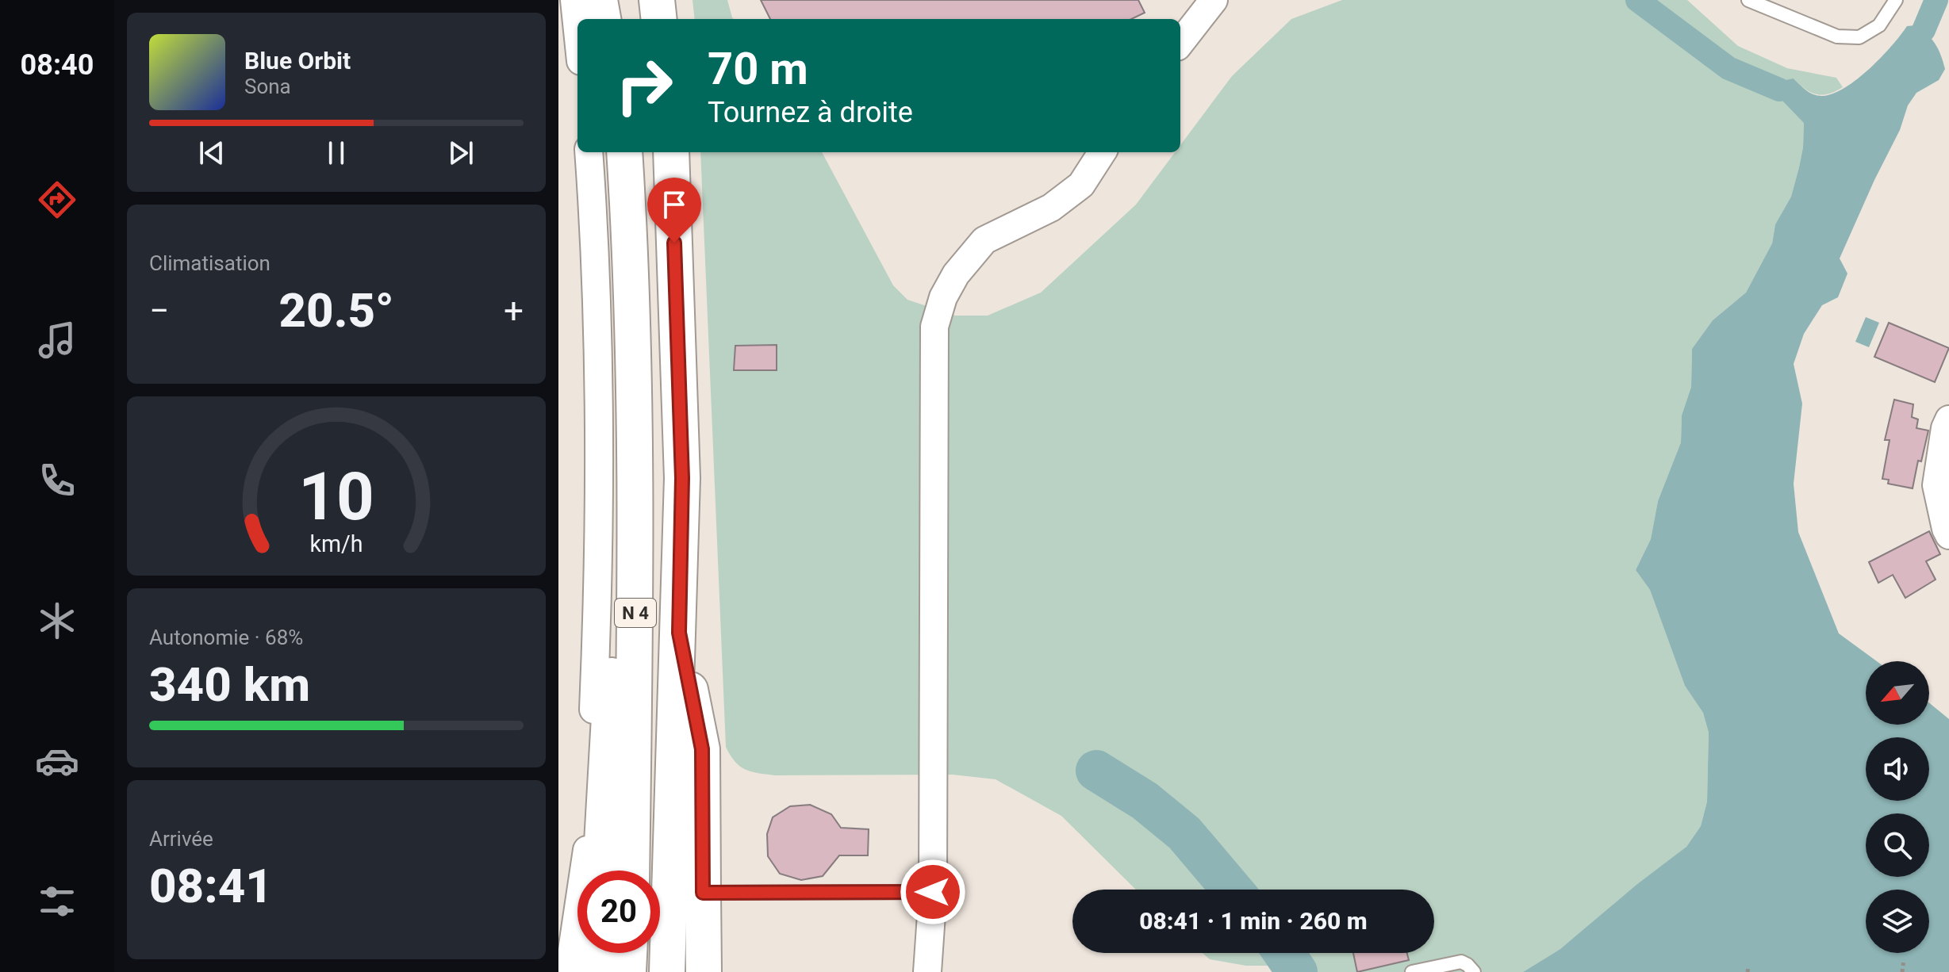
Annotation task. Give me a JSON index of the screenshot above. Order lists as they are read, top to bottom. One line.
{"streets":{"main road":["N 4"]},"north":"bottom left","page":{"tabs":"08:40","turn":["70 m","Tournez à droite"],"song":["Blue Orbit","Sona"],"tile":["Climatisation",["Autonomie · 68%","340 km"],["Arrivée","08:41"]],"heat":["−","20.5°","+"],"limit":"20","trip":"08:41 · 1 min · 260 m","gauge":["10","km/h"]}}
